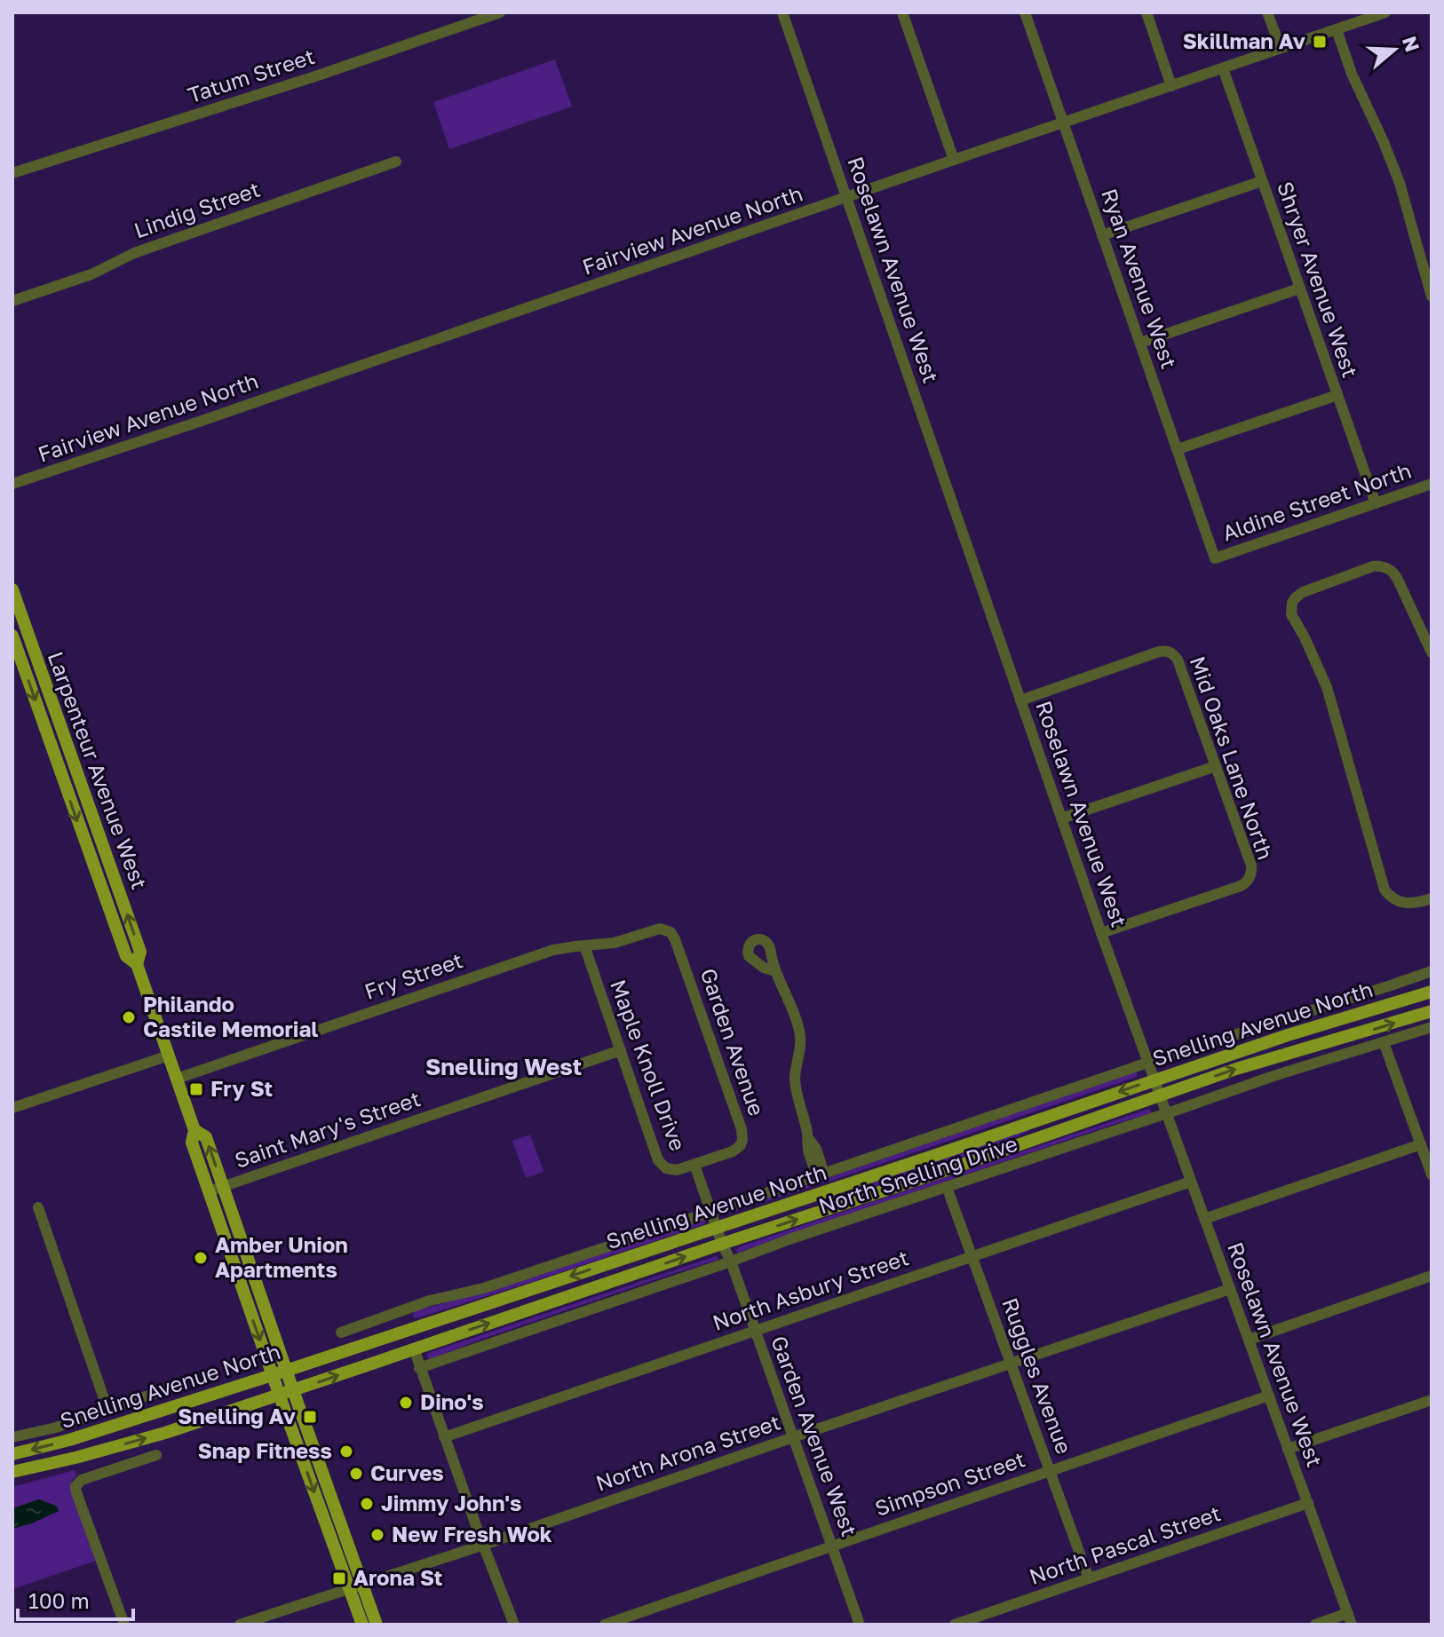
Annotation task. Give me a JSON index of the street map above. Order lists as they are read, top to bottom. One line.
{"streets":{"main road":["Larpenteur Avenue West","Snelling Avenue North"],"street":["Tatum Street","Lindig Street","Fairview Avenue North","Roselawn Avenue West","Ryan Avenue West","Shryer Avenue West","Aldine Street North","Mid Oaks Lane North","Fry Street","Garden Avenue","Maple Knoll Drive","Saint Mary's Street","North Snelling Drive","North Asbury Street","Ruggles Avenue","Garden Avenue West","North Arona Street","Simpson Street","North Pascal Street"]},"crossings":[["Fairview Avenue North","Roselawn Avenue West"],["Fairview Avenue North","Ryan Avenue West"],["Fairview Avenue North","Shryer Avenue West"],["Roselawn Avenue West","Mid Oaks Lane North"],["Roselawn Avenue West","Snelling Avenue North"],["Roselawn Avenue West","North Snelling Drive"],["Roselawn Avenue West","North Asbury Street"],["Roselawn Avenue West","North Arona Street"],["Roselawn Avenue West","Simpson Street"],["Roselawn Avenue West","North Pascal Street"],["Ryan Avenue West","Aldine Street North"],["Shryer Avenue West","Aldine Street North"],["Larpenteur Avenue West","Fry Street"],["Larpenteur Avenue West","Snelling Avenue North"],["Larpenteur Avenue West","Saint Mary's Street"],["Larpenteur Avenue West","North Arona Street"],["Fry Street","Garden Avenue"],["Fry Street","Maple Knoll Drive"],["Garden Avenue","Maple Knoll Drive"],["Maple Knoll Drive","Saint Mary's Street"],["North Snelling Drive","Ruggles Avenue"],["North Snelling Drive","Garden Avenue West"],["North Asbury Street","Ruggles Avenue"],["North Asbury Street","Garden Avenue West"],["Ruggles Avenue","North Arona Street"],["Ruggles Avenue","Simpson Street"],["Ruggles Avenue","North Pascal Street"],["Garden Avenue West","North Arona Street"],["Garden Avenue West","Simpson Street"]],"districts":["Snelling West"],"places":{"transit":["Skillman Av","Fry St","Snelling Av","Arona St"],"other":["Philando Castile Memorial","Amber Union Apartments","Dino's","Snap Fitness","Curves","Jimmy John's","New Fresh Wok"]},"scale_bar":"100 m","north":"right"}
